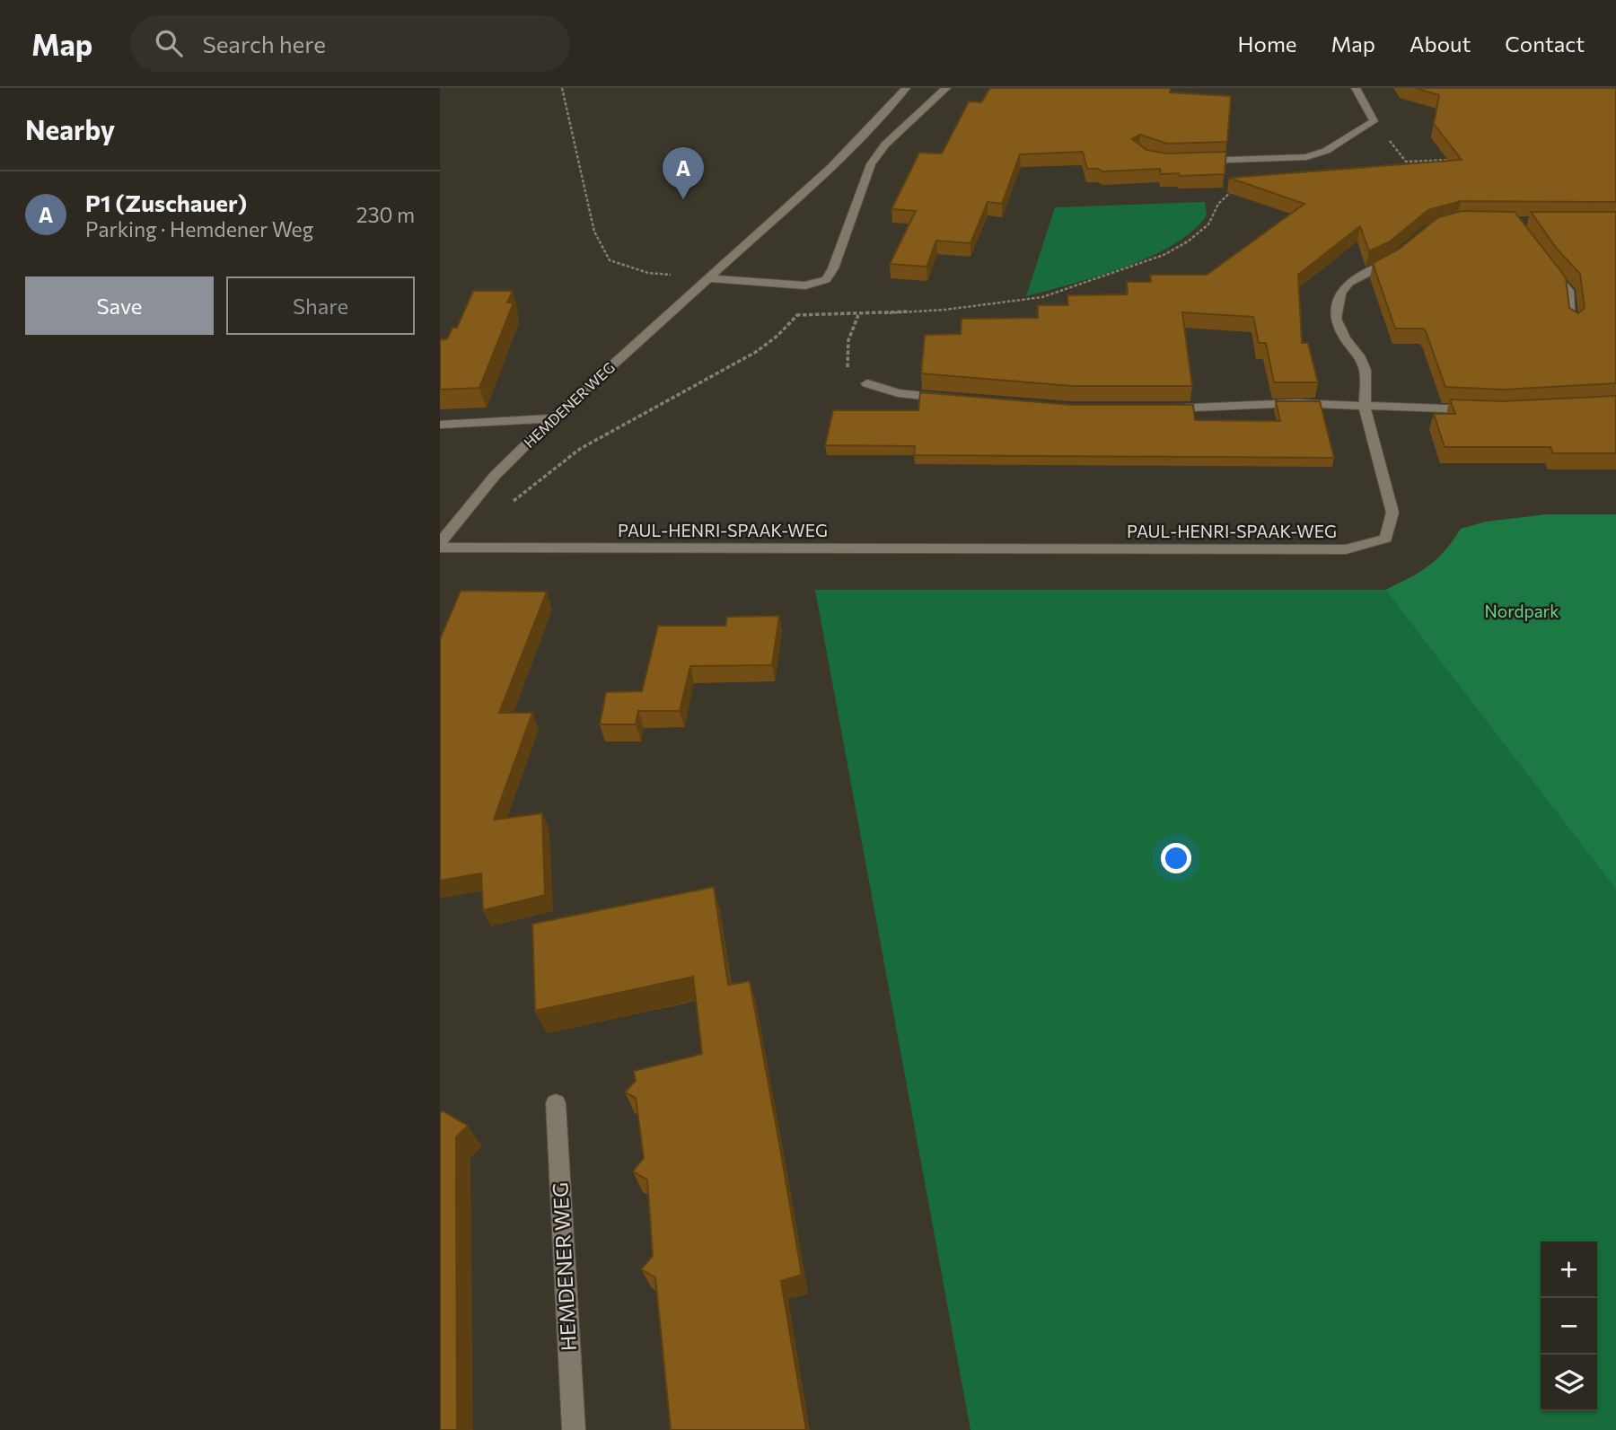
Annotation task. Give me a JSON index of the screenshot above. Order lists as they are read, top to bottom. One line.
{"streets":{"street":["HEMDENER WEG","PAUL-HENRI-SPAAK-WEG"]},"crossings":[["HEMDENER WEG","PAUL-HENRI-SPAAK-WEG"]],"parks":["Nordpark"],"page":{"header":"Map","search":"Search here","nav":["Home","Map","About","Contact"],"heading":"Nearby","pins":"A","list":[{"mark":"A","name":"P1 (Zuschauer)","note":"Parking · Hemdener Weg","value":"230 m"}],"buttons":["Save","Share"],"map_buttons":["+","−"]}}
